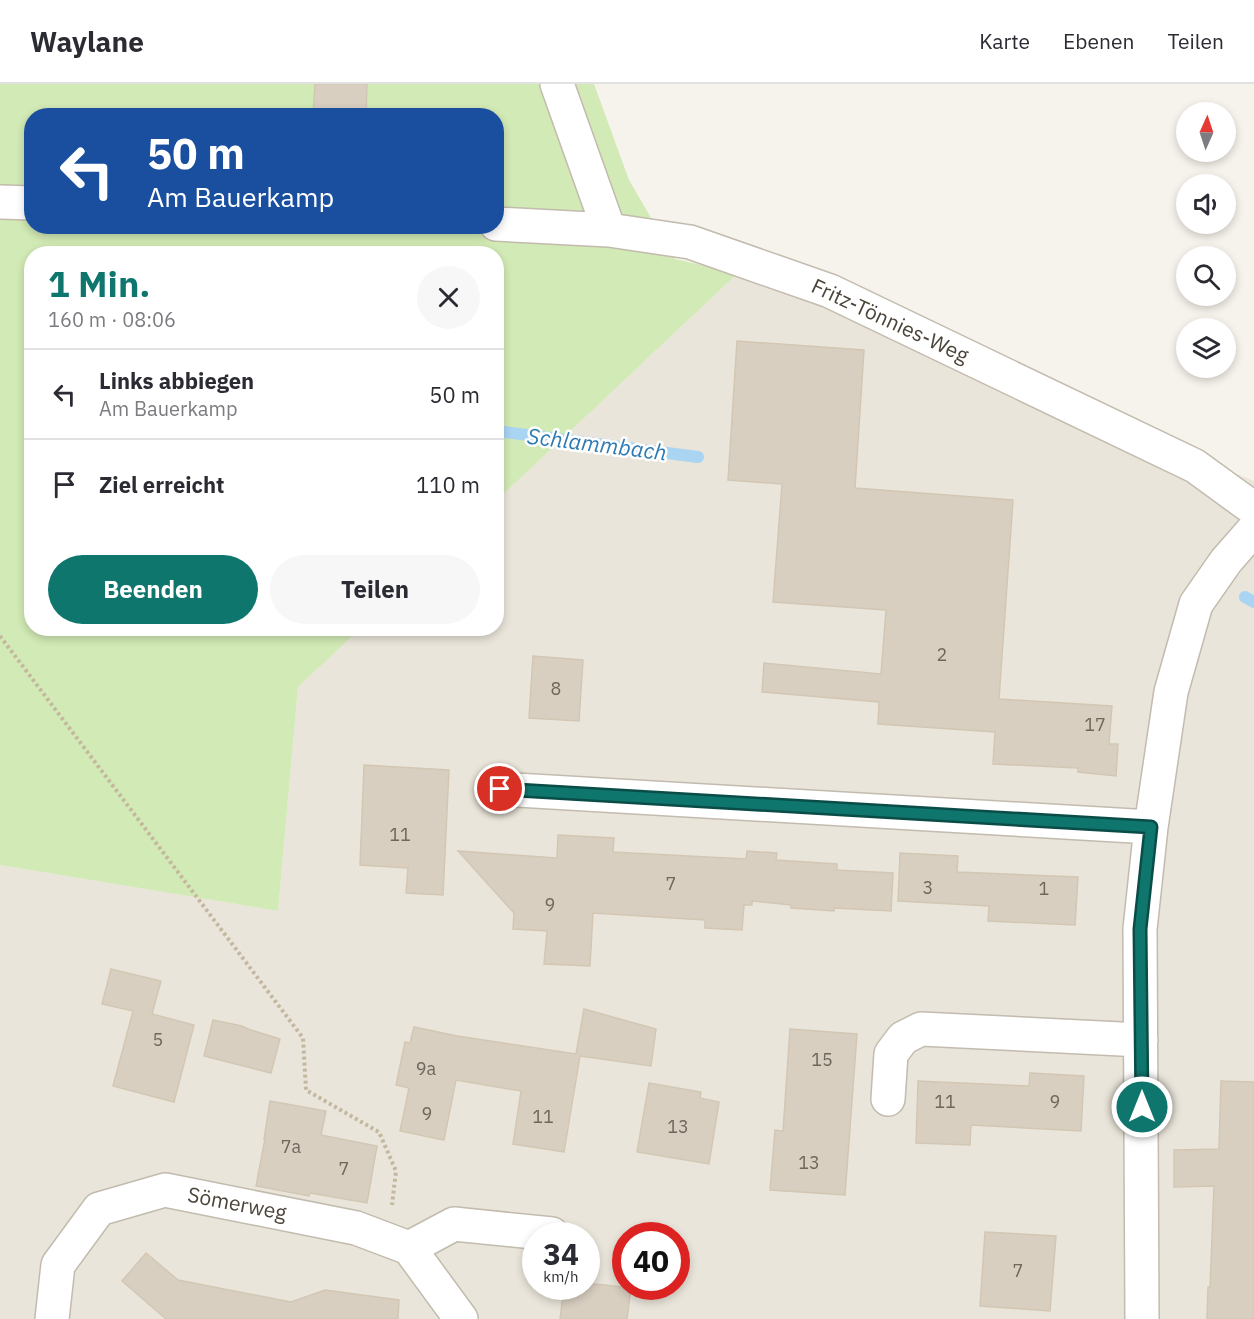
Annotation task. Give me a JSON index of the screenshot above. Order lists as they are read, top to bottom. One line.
{"streets":{"street":["Fritz-Tönnies-Weg","Sömerweg"]},"water":["Schlammbach"],"house_numbers":["2","8","17","11","7","3","1","9","5","15","9a","11","9","9","11","13","7a","13","7","7"],"north":"top","page":{"header":"Waylane","nav":["Karte","Ebenen","Teilen"],"turn":["50 m","Am Bauerkamp"],"heading":["1 Min.","160 m · 08:06"],"list":[{"name":"Links abbiegen","note":"Am Bauerkamp","value":"50 m"},{"name":"Ziel erreicht","value":"110 m"}],"buttons":["Beenden","Teilen"],"speed":"34 km/h","limit":"40"}}
